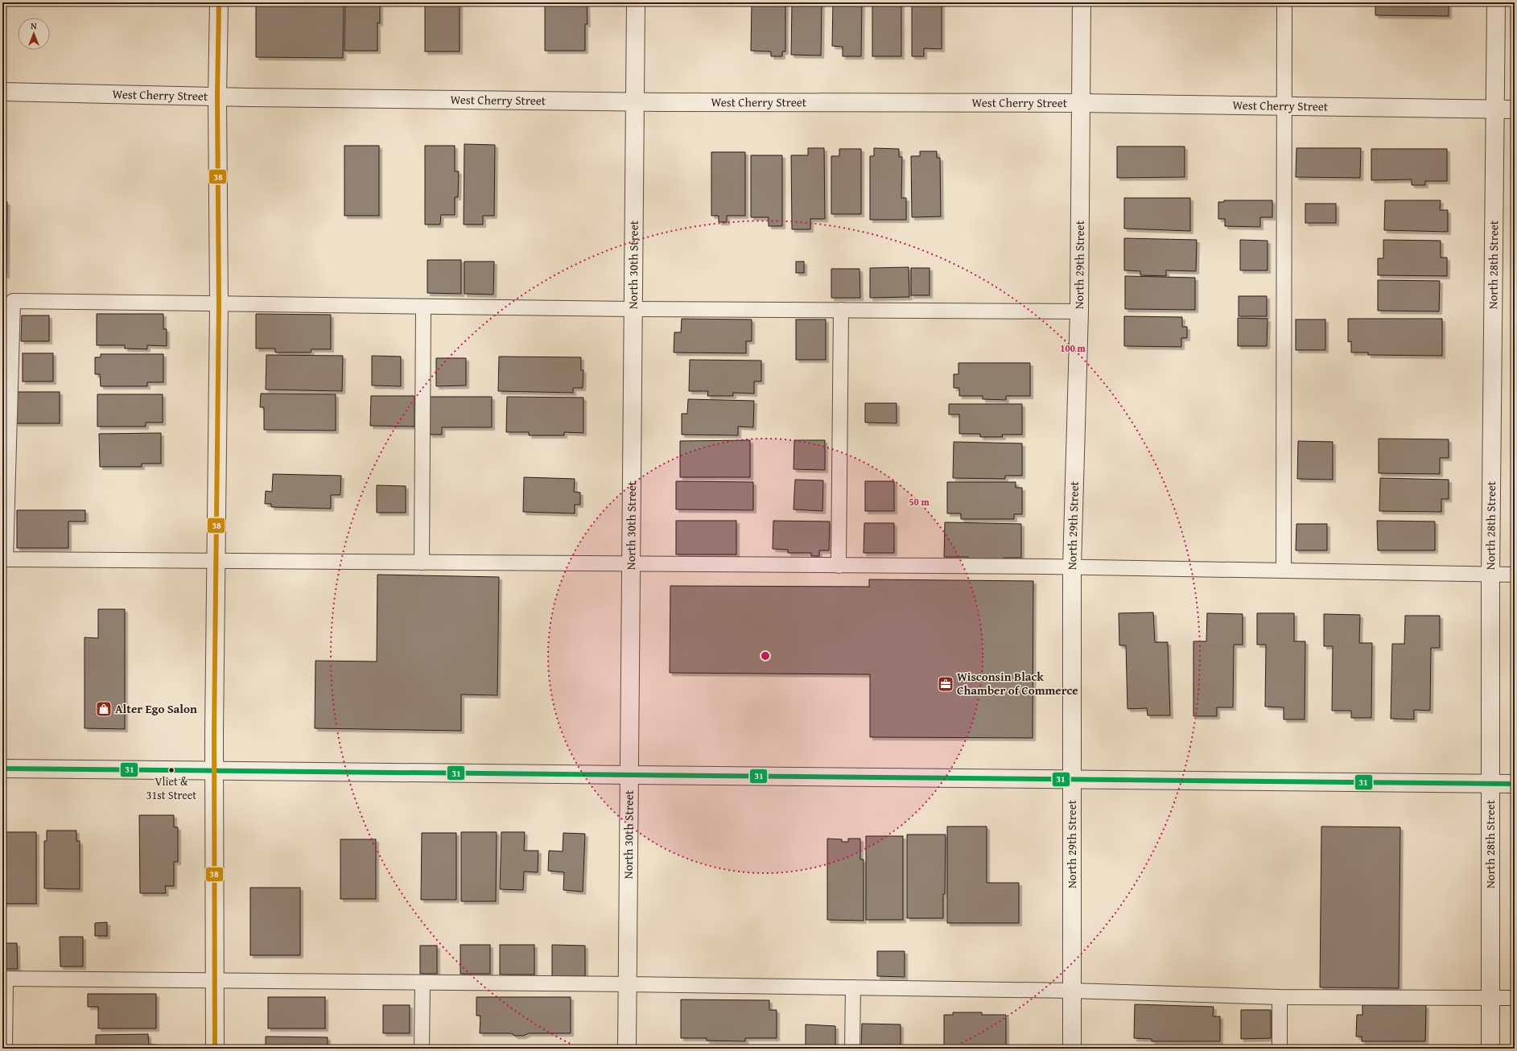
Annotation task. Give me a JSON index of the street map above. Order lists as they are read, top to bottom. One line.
{"streets":{"street":["West Cherry Street","North 30th Street","North 29th Street","North 28th Street"]},"crossings":[["West Cherry Street","North 30th Street"],["West Cherry Street","North 29th Street"],["West Cherry Street","North 28th Street"]],"places":{"office":["Wisconsin Black Chamber of Commerce"],"shop":["Alter Ego Salon"],"other":["Vliet & 31st Street"]},"lines":["transit line 38","transit line 31"],"north":"top","rings":["100 m","50 m"]}
